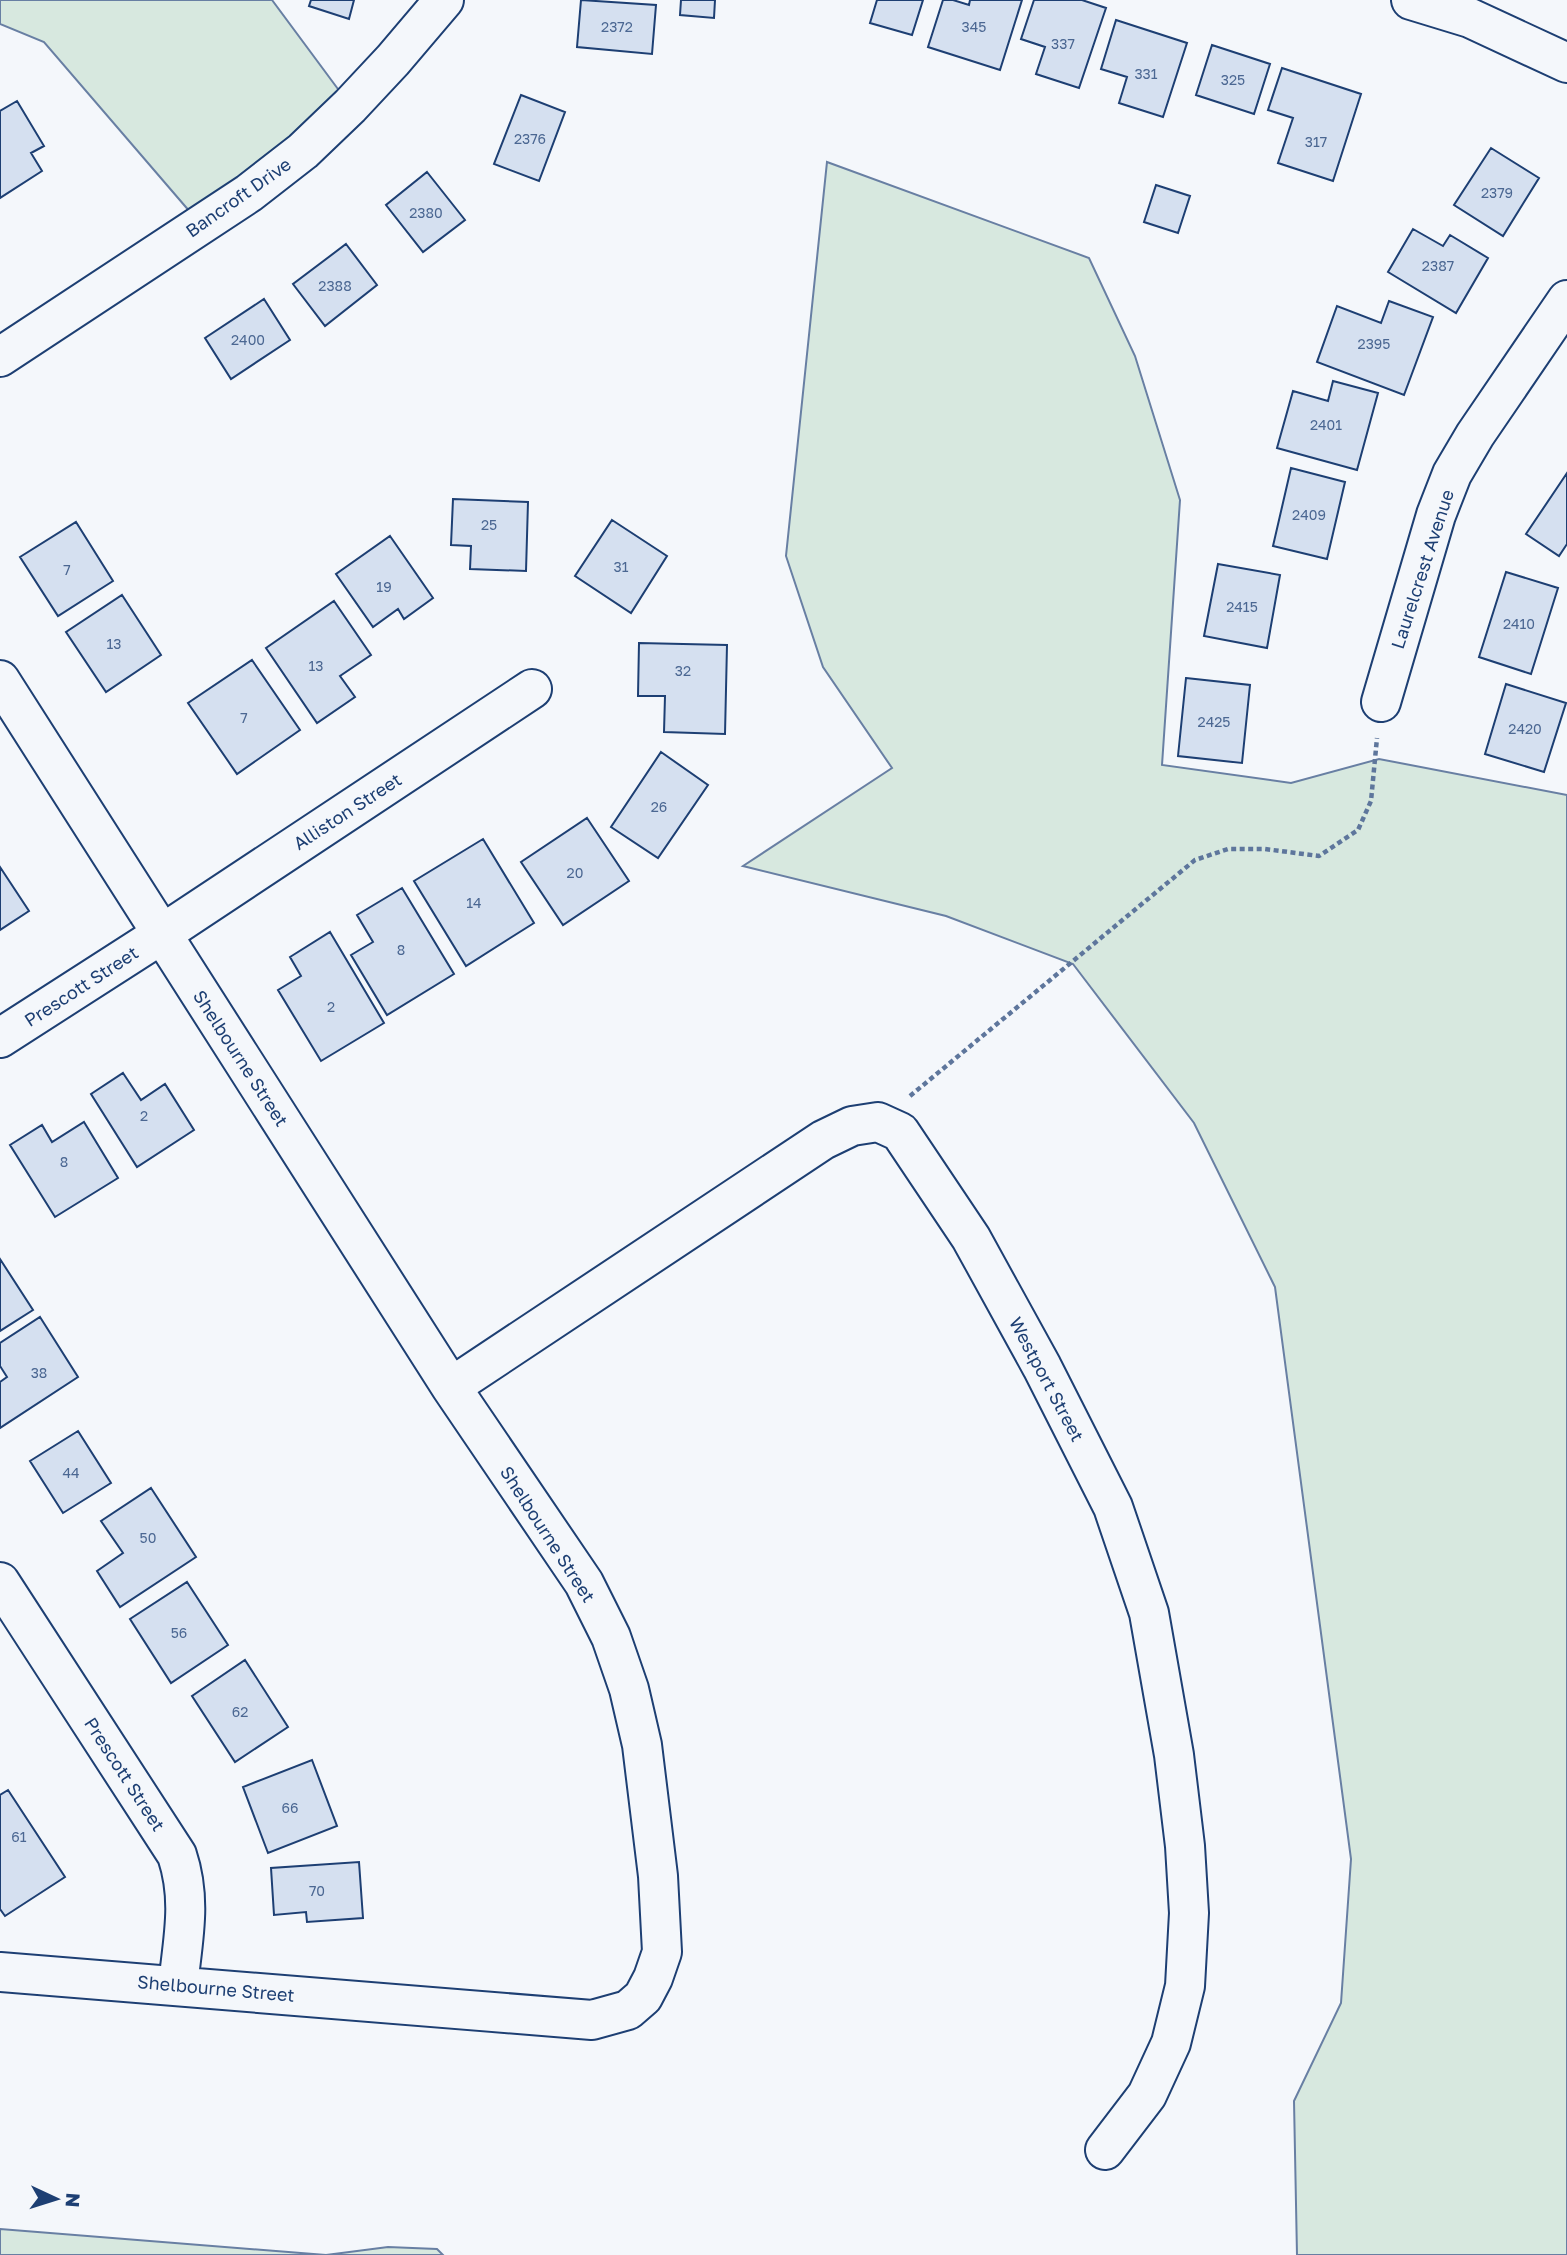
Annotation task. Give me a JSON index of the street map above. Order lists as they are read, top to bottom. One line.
{"streets":{"street":["Bancroft Drive","Laurelcrest Avenue","Alliston Street","Prescott Street","Shelbourne Street","Westport Street"]},"crossings":[["Alliston Street","Prescott Street"],["Alliston Street","Shelbourne Street"],["Prescott Street","Shelbourne Street"]],"house_numbers":["2372","345","337","331","325","2376","317","2379","2380","2387","2388","2400","2395","2401","2409","25","31","7","19","2415","2410","13","13","32","7","2425","2420","26","20","14","8","2","2","8","38","44","50","56","62","66","61","70"],"north":"right"}
